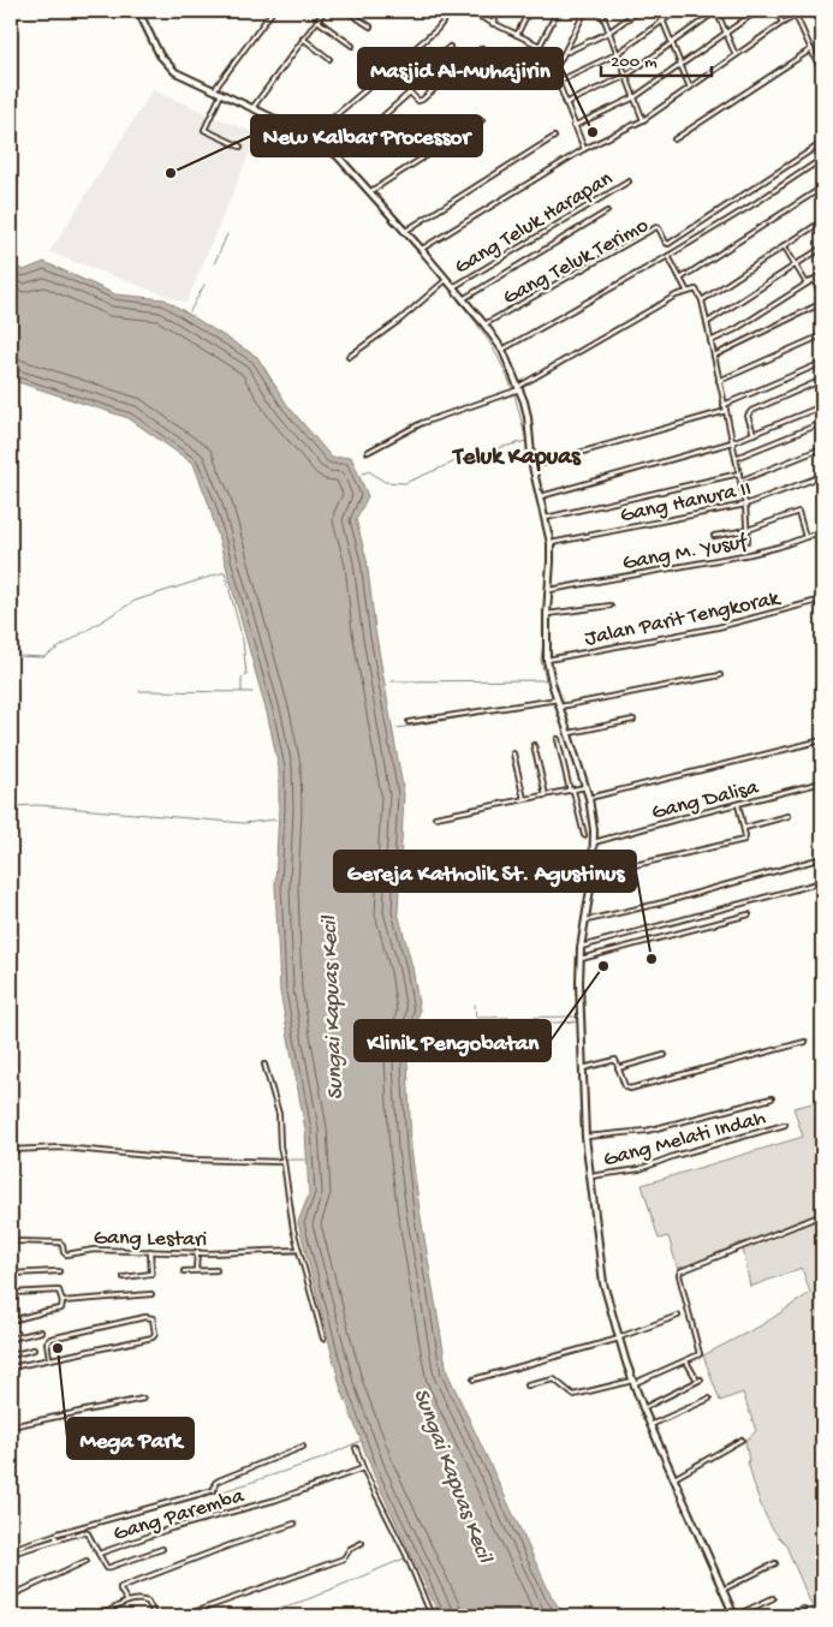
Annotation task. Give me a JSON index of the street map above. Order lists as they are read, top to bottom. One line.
{"streets":{"street":["Gang Teluk Harapan","Gang Teluk Terimo","Gang Hanura II","Gang M. Yusuf","Jalan Parit Tengkorak","Gang Dalisa","Gang Melati Indah","Gang Lestari","Gang Paremba"]},"districts":["Teluk Kapuas"],"water":["Sungai Kapuas Kecil"],"places":["Masjid Al-Muhajirin","New Kalbar Processor","Gereja Katholik St. Agustinus","Klinik Pengobatan","Mega Park"],"scale_bar":"200 m"}
